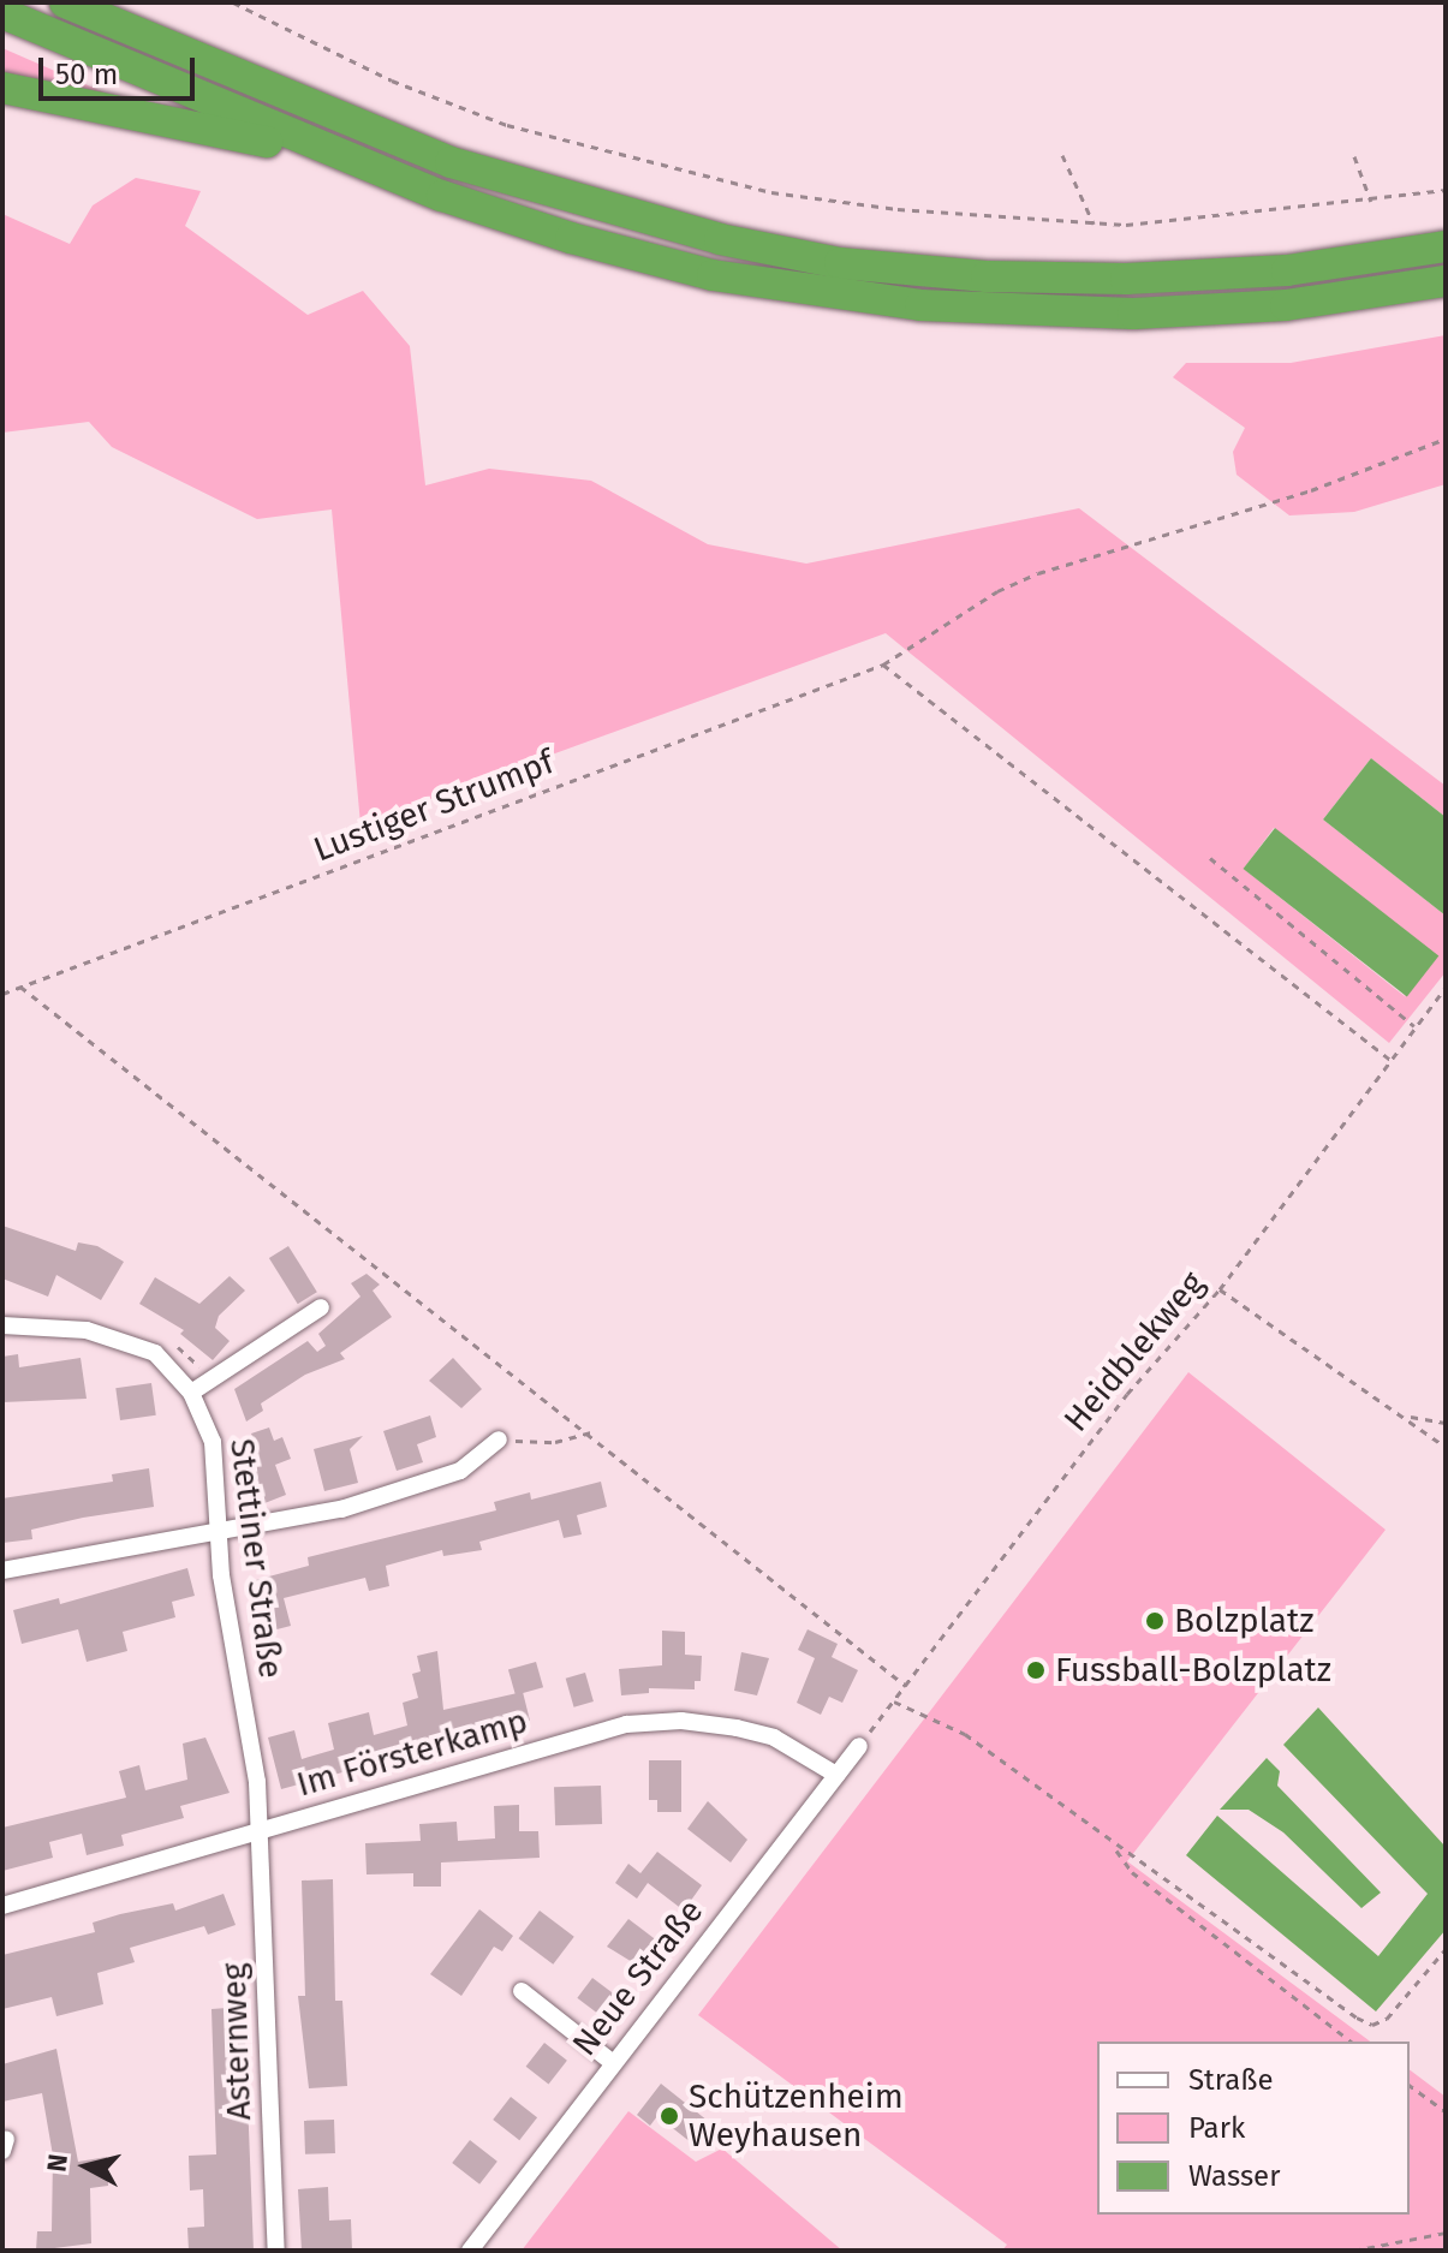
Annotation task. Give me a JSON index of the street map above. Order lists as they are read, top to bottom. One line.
{"streets":{"street":["Stettiner Straße","Im Försterkamp","Neue Straße","Asternweg"],"path":["Lustiger Strumpf","Heidblekweg"]},"crossings":[["Heidblekweg","Neue Straße"],["Stettiner Straße","Im Försterkamp"],["Stettiner Straße","Asternweg"],["Im Försterkamp","Neue Straße"],["Im Försterkamp","Asternweg"]],"places":["Bolzplatz","Fussball-Bolzplatz","Schützenheim Weyhausen"],"legend":["Straße","Park","Wasser"],"scale_bar":"50 m","north":"left"}
